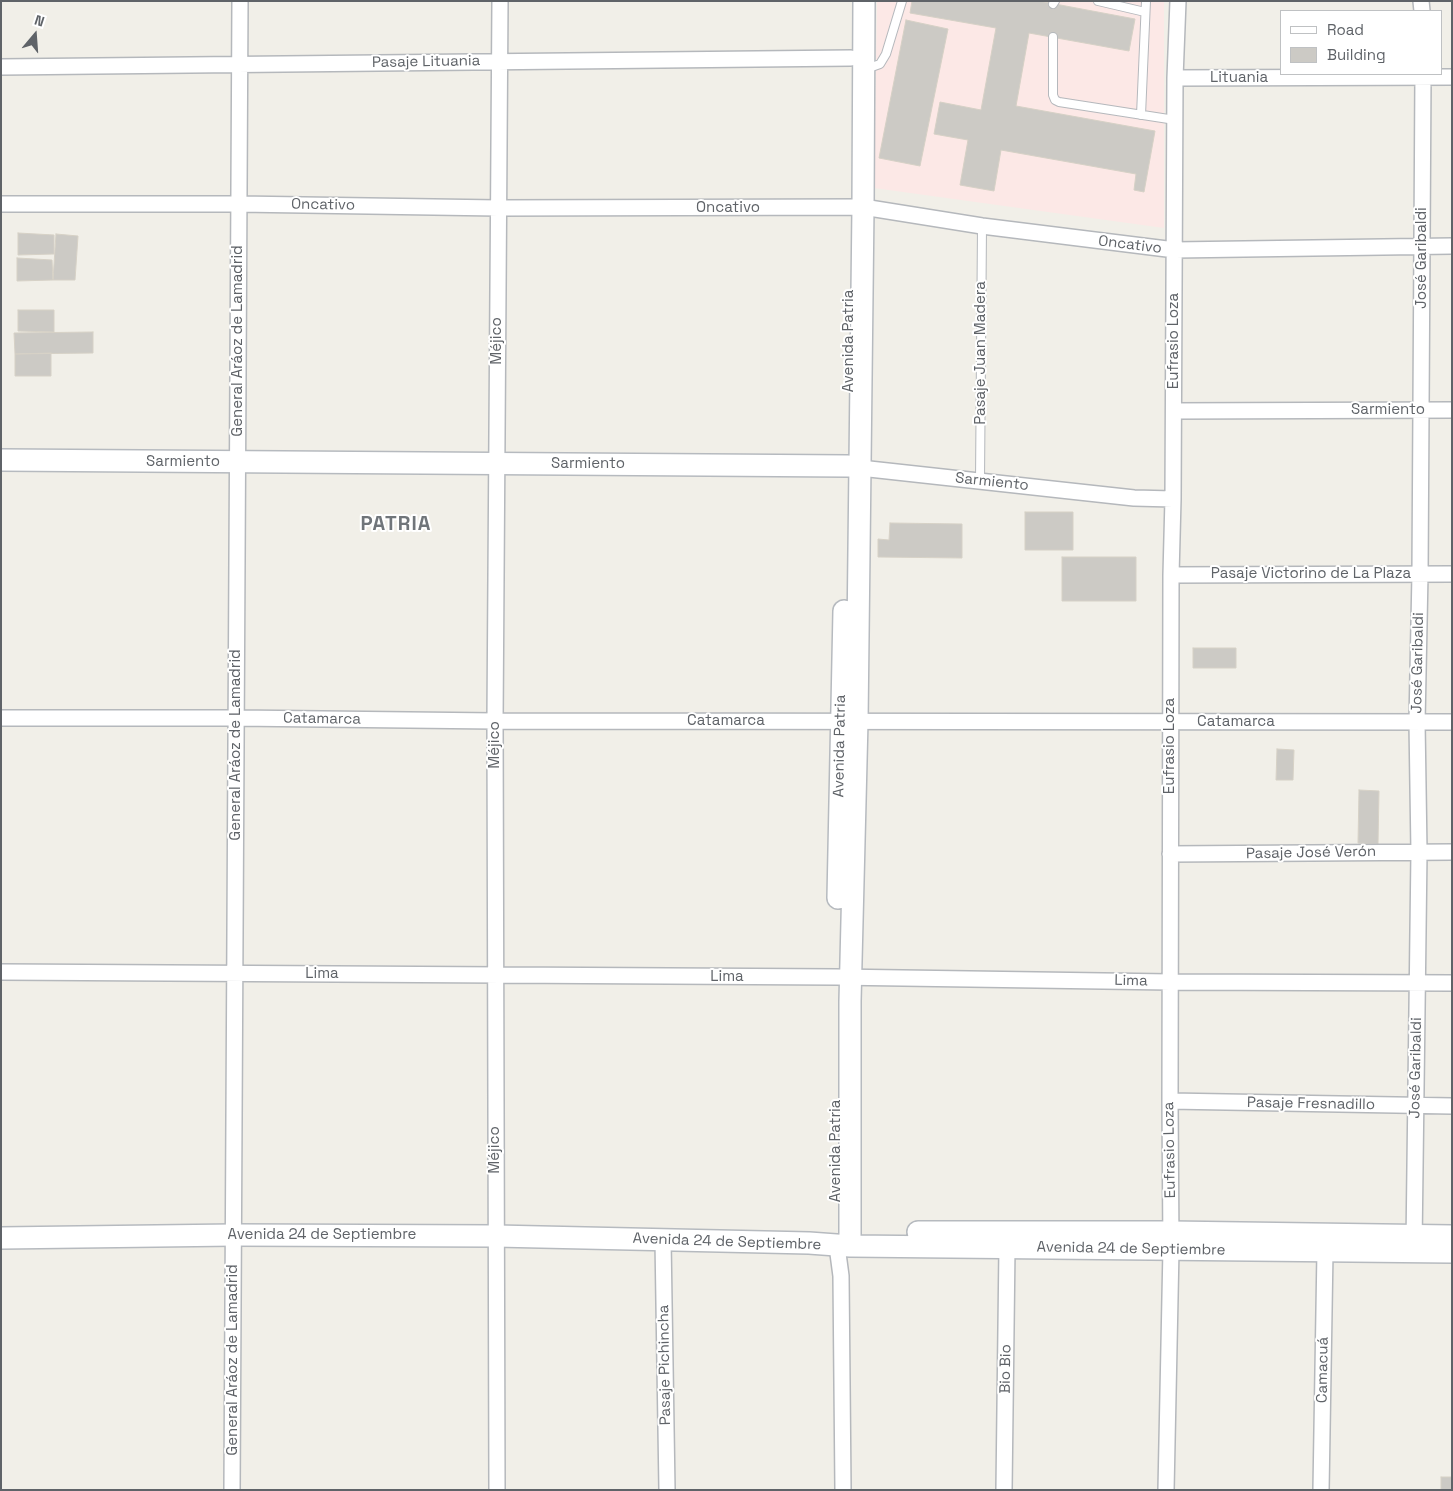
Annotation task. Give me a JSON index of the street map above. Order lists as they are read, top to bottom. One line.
{"streets":{"main road":["Avenida Patria","Sarmiento","Avenida 24 de Septiembre"],"street":["Pasaje Lituania","Lituania","Oncativo","José Garibaldi","General Aráoz de Lamadrid","Méjico","Eufrasio Loza","Pasaje Victorino de La Plaza","Catamarca","Pasaje José Verón","Lima","Pasaje Fresnadillo","Pasaje Pichincha","Bio Bio","Camacuá"],"lane":["Pasaje Juan Madera"]},"crossings":[["Pasaje Lituania","General Aráoz de Lamadrid"],["Pasaje Lituania","Méjico"],["Pasaje Lituania","Avenida Patria"],["Lituania","José Garibaldi"],["Lituania","Eufrasio Loza"],["Oncativo","José Garibaldi"],["Oncativo","General Aráoz de Lamadrid"],["Oncativo","Méjico"],["Oncativo","Avenida Patria"],["Oncativo","Eufrasio Loza"],["Oncativo","Pasaje Juan Madera"],["José Garibaldi","Sarmiento"],["José Garibaldi","Pasaje Victorino de La Plaza"],["José Garibaldi","Catamarca"],["José Garibaldi","Pasaje José Verón"],["José Garibaldi","Lima"],["José Garibaldi","Pasaje Fresnadillo"],["José Garibaldi","Avenida 24 de Septiembre"],["General Aráoz de Lamadrid","Sarmiento"],["General Aráoz de Lamadrid","Catamarca"],["General Aráoz de Lamadrid","Lima"],["General Aráoz de Lamadrid","Avenida 24 de Septiembre"],["Méjico","Sarmiento"],["Méjico","Catamarca"],["Méjico","Lima"],["Méjico","Avenida 24 de Septiembre"],["Avenida Patria","Sarmiento"],["Avenida Patria","Catamarca"],["Avenida Patria","Lima"],["Avenida Patria","Avenida 24 de Septiembre"],["Eufrasio Loza","Sarmiento"],["Eufrasio Loza","Pasaje Victorino de La Plaza"],["Eufrasio Loza","Catamarca"],["Eufrasio Loza","Pasaje José Verón"],["Eufrasio Loza","Lima"],["Eufrasio Loza","Pasaje Fresnadillo"],["Eufrasio Loza","Avenida 24 de Septiembre"],["Pasaje Juan Madera","Sarmiento"],["Avenida 24 de Septiembre","Pasaje Pichincha"],["Avenida 24 de Septiembre","Bio Bio"],["Avenida 24 de Septiembre","Camacuá"]],"districts":["PATRIA"],"legend":["Road","Building"],"north":"top"}
